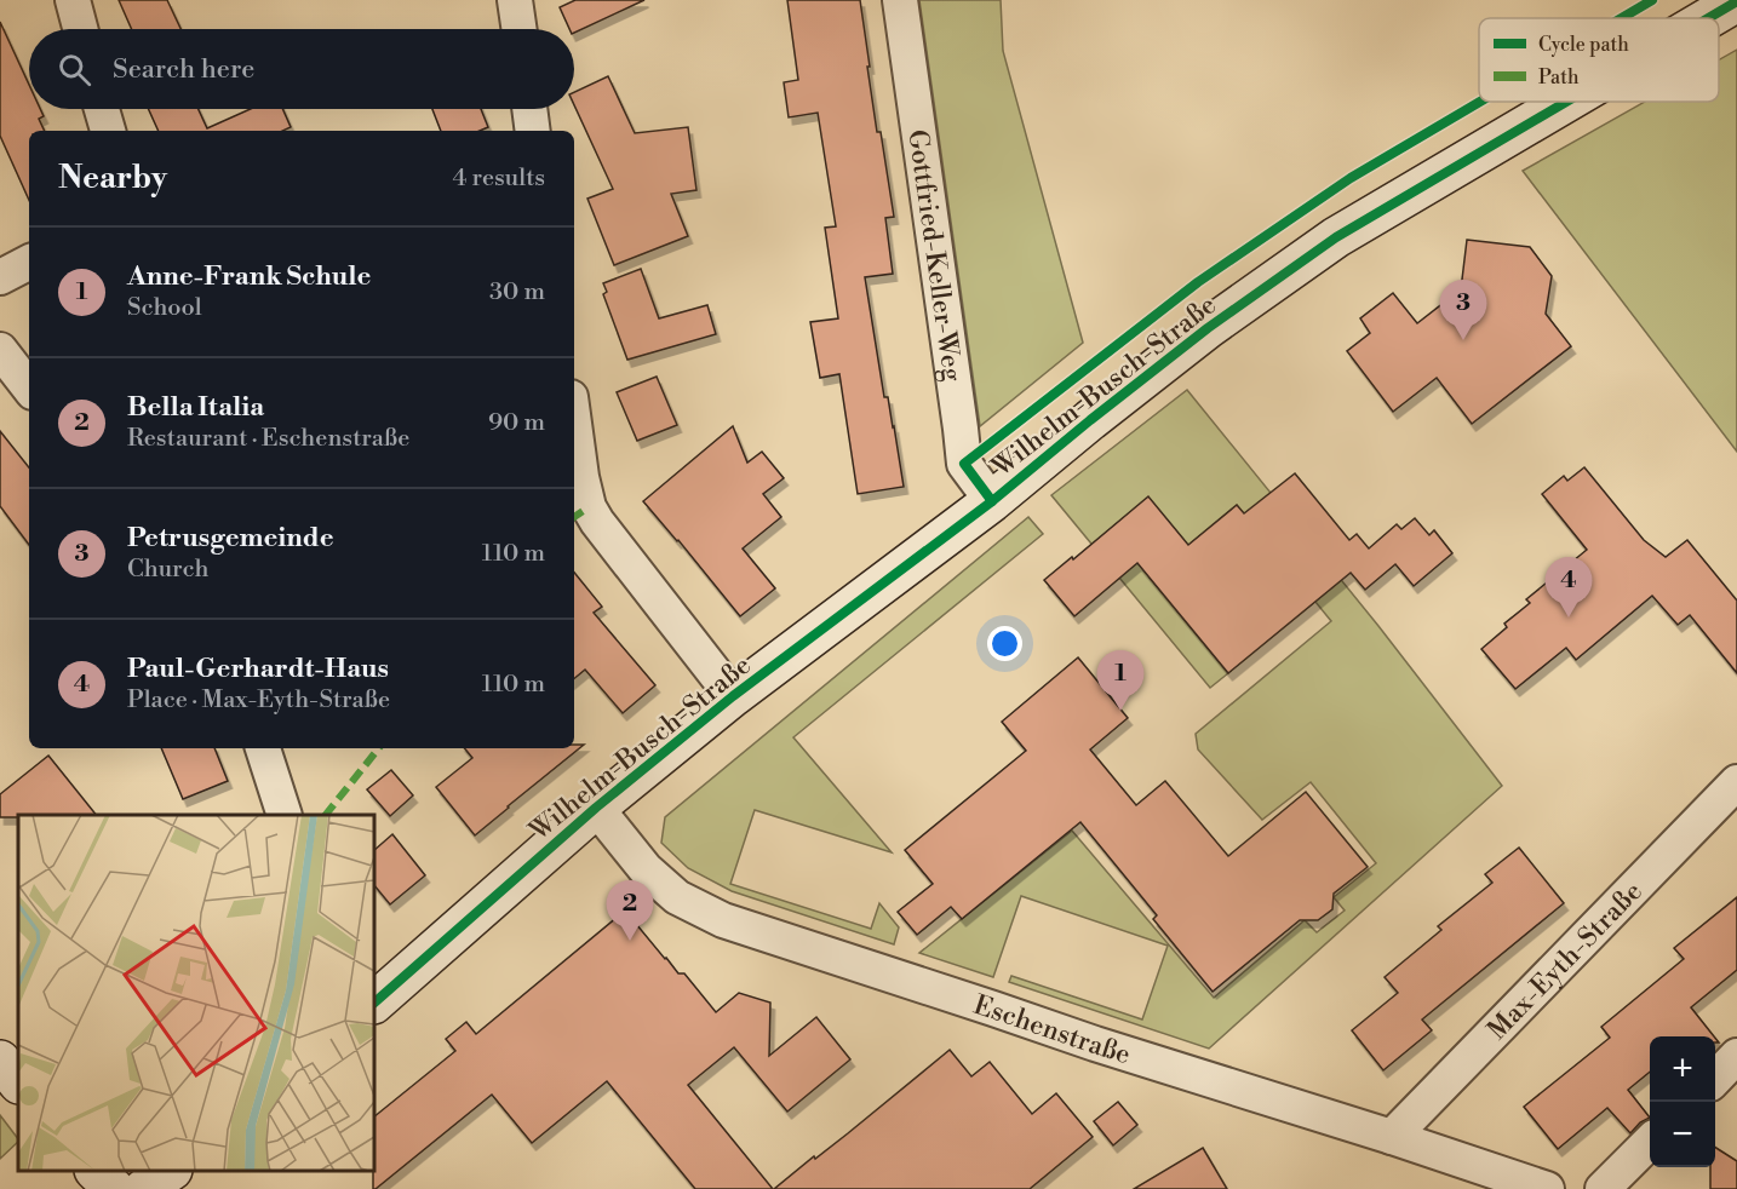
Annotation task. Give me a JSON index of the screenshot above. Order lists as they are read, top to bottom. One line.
{"streets":{"main road":["Wilhelm-Busch-Straße"],"street":["Gottfried-Keller-Weg","Max-Eyth-Straße","Eschenstraße"]},"crossings":[["Gottfried-Keller-Weg","Wilhelm-Busch-Straße"],["Wilhelm-Busch-Straße","Eschenstraße"],["Max-Eyth-Straße","Eschenstraße"]],"legend":["Cycle path","Path"],"page":{"search":"Search here","heading":["Nearby","4 results"],"list":[{"mark":"1","name":"Anne-Frank Schule","note":"School","value":"30 m"},{"mark":"2","name":"Bella Italia","note":"Restaurant · Eschenstraße","value":"90 m"},{"mark":"3","name":"Petrusgemeinde","note":"Church","value":"110 m"},{"mark":"4","name":"Paul-Gerhardt-Haus","note":"Place · Max-Eyth-Straße","value":"110 m"}],"pins":["3","4","1","2"],"map_buttons":["+","−"]}}
